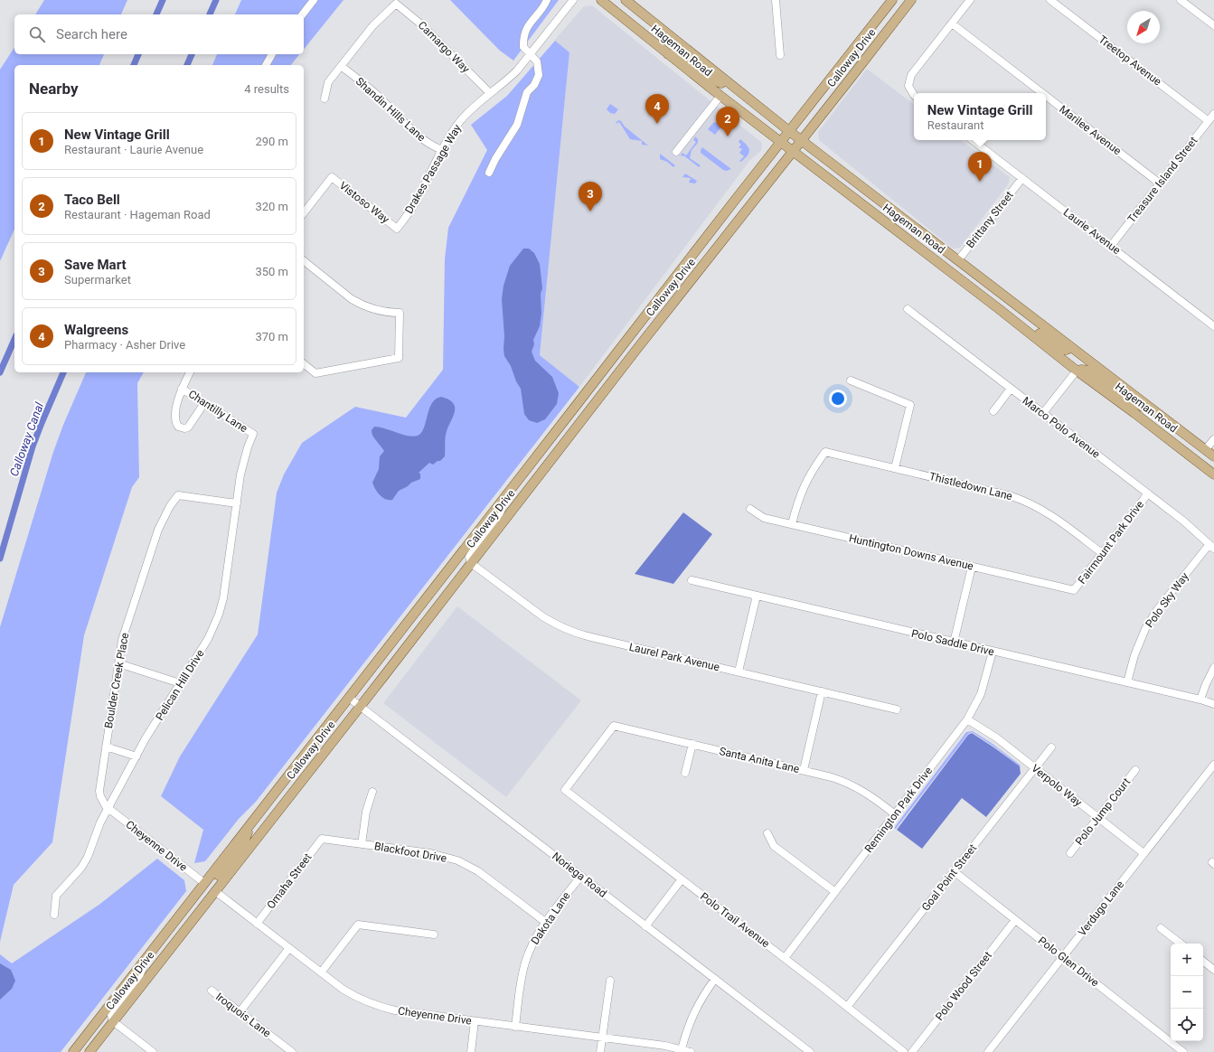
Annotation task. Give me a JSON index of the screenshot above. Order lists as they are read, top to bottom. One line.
{"streets":{"main road":["Hageman Road","Calloway Drive"],"street":["Camargo Way","Treetop Avenue","Shandin Hills Lane","Marilee Avenue","Drakes Passage Way","Treasure Island Street","Vistoso Way","Brittany Street","Laurie Avenue","Chantilly Lane","Marco Polo Avenue","Thistledown Lane","Fairmount Park Drive","Huntington Downs Avenue","Polo Sky Way","Polo Saddle Drive","Laurel Park Avenue","Boulder Creek Place","Pelican Hill Drive","Santa Anita Lane","Verpolo Way","Remington Park Drive","Polo Jump Court","Cheyenne Drive","Blackfoot Drive","Noriega Road","Goal Point Street","Omaha Street","Verdugo Lane","Dakota Lane","Polo Trail Avenue","Polo Glen Drive","Polo Wood Street","Iroquois Lane"]},"crossings":[["Camargo Way","Shandin Hills Lane"],["Camargo Way","Drakes Passage Way"],["Hageman Road","Calloway Drive"],["Hageman Road","Brittany Street"],["Calloway Drive","Laurel Park Avenue"],["Calloway Drive","Cheyenne Drive"],["Calloway Drive","Noriega Road"],["Treetop Avenue","Treasure Island Street"],["Shandin Hills Lane","Drakes Passage Way"],["Marilee Avenue","Treasure Island Street"],["Drakes Passage Way","Vistoso Way"],["Treasure Island Street","Laurie Avenue"],["Brittany Street","Laurie Avenue"],["Chantilly Lane","Pelican Hill Drive"],["Marco Polo Avenue","Fairmount Park Drive"],["Marco Polo Avenue","Polo Sky Way"],["Thistledown Lane","Fairmount Park Drive"],["Thistledown Lane","Huntington Downs Avenue"],["Fairmount Park Drive","Huntington Downs Avenue"],["Polo Sky Way","Polo Saddle Drive"],["Polo Saddle Drive","Remington Park Drive"],["Boulder Creek Place","Pelican Hill Drive"],["Boulder Creek Place","Cheyenne Drive"],["Pelican Hill Drive","Cheyenne Drive"],["Santa Anita Lane","Remington Park Drive"],["Santa Anita Lane","Polo Trail Avenue"],["Verpolo Way","Remington Park Drive"],["Verpolo Way","Polo Jump Court"],["Verpolo Way","Goal Point Street"],["Verpolo Way","Verdugo Lane"],["Remington Park Drive","Polo Trail Avenue"],["Cheyenne Drive","Omaha Street"],["Cheyenne Drive","Dakota Lane"],["Blackfoot Drive","Omaha Street"],["Blackfoot Drive","Dakota Lane"],["Noriega Road","Dakota Lane"],["Goal Point Street","Polo Trail Avenue"],["Goal Point Street","Polo Glen Drive"],["Verdugo Lane","Polo Glen Drive"],["Polo Glen Drive","Polo Wood Street"]],"water":["Calloway Canal"],"north":"bottom left","page":{"search":"Search here","heading":["Nearby","4 results"],"popup":["New Vintage Grill","Restaurant"],"pins":["4","2","1","3"],"list":[{"mark":"1","name":"New Vintage Grill","note":"Restaurant · Laurie Avenue","value":"290 m"},{"mark":"2","name":"Taco Bell","note":"Restaurant · Hageman Road","value":"320 m"},{"mark":"3","name":"Save Mart","note":"Supermarket","value":"350 m"},{"mark":"4","name":"Walgreens","note":"Pharmacy · Asher Drive","value":"370 m"}],"map_buttons":["+","−"]}}
